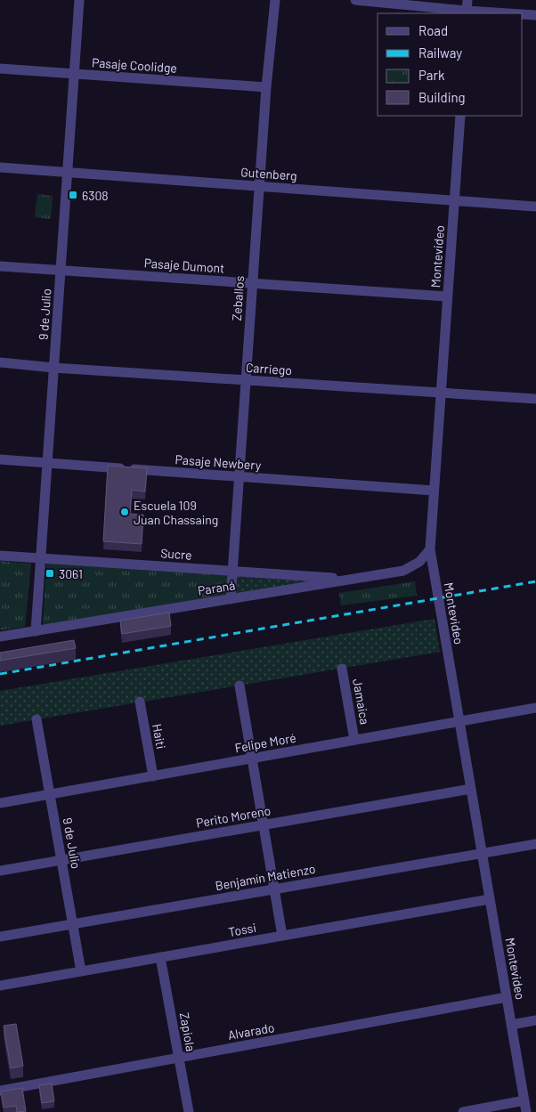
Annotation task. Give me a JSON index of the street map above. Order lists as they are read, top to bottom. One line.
{"streets":{"street":["Pasaje Coolidge","Gutenberg","Montevideo","Pasaje Dumont","Zeballos","9 de Julio","Carriego","Pasaje Newbery","Sucre","Paraná","Jamaica","Haiti","Felipe Moré","Perito Moreno","Benjamín Matienzo","Tossi","Alvarado","Zapiola"]},"crossings":[["Pasaje Coolidge","Zeballos"],["Pasaje Coolidge","9 de Julio"],["Gutenberg","Montevideo"],["Gutenberg","Zeballos"],["Gutenberg","9 de Julio"],["Montevideo","Pasaje Dumont"],["Montevideo","Carriego"],["Montevideo","Pasaje Newbery"],["Montevideo","Paraná"],["Montevideo","Felipe Moré"],["Montevideo","Perito Moreno"],["Montevideo","Benjamín Matienzo"],["Montevideo","Tossi"],["Montevideo","Alvarado"],["Pasaje Dumont","Zeballos"],["Pasaje Dumont","9 de Julio"],["Zeballos","Carriego"],["Zeballos","Pasaje Newbery"],["Zeballos","Sucre"],["Zeballos","Paraná"],["9 de Julio","Carriego"],["9 de Julio","Pasaje Newbery"],["9 de Julio","Sucre"],["9 de Julio","Paraná"],["9 de Julio","Felipe Moré"],["9 de Julio","Perito Moreno"],["9 de Julio","Benjamín Matienzo"],["9 de Julio","Tossi"],["Sucre","Paraná"],["Jamaica","Felipe Moré"],["Haiti","Felipe Moré"],["Tossi","Zapiola"],["Alvarado","Zapiola"]],"places":{"transit":["6308","3061"],"other":["Escuela 109 Juan Chassaing"]},"legend":["Road","Railway","Park","Building"]}
